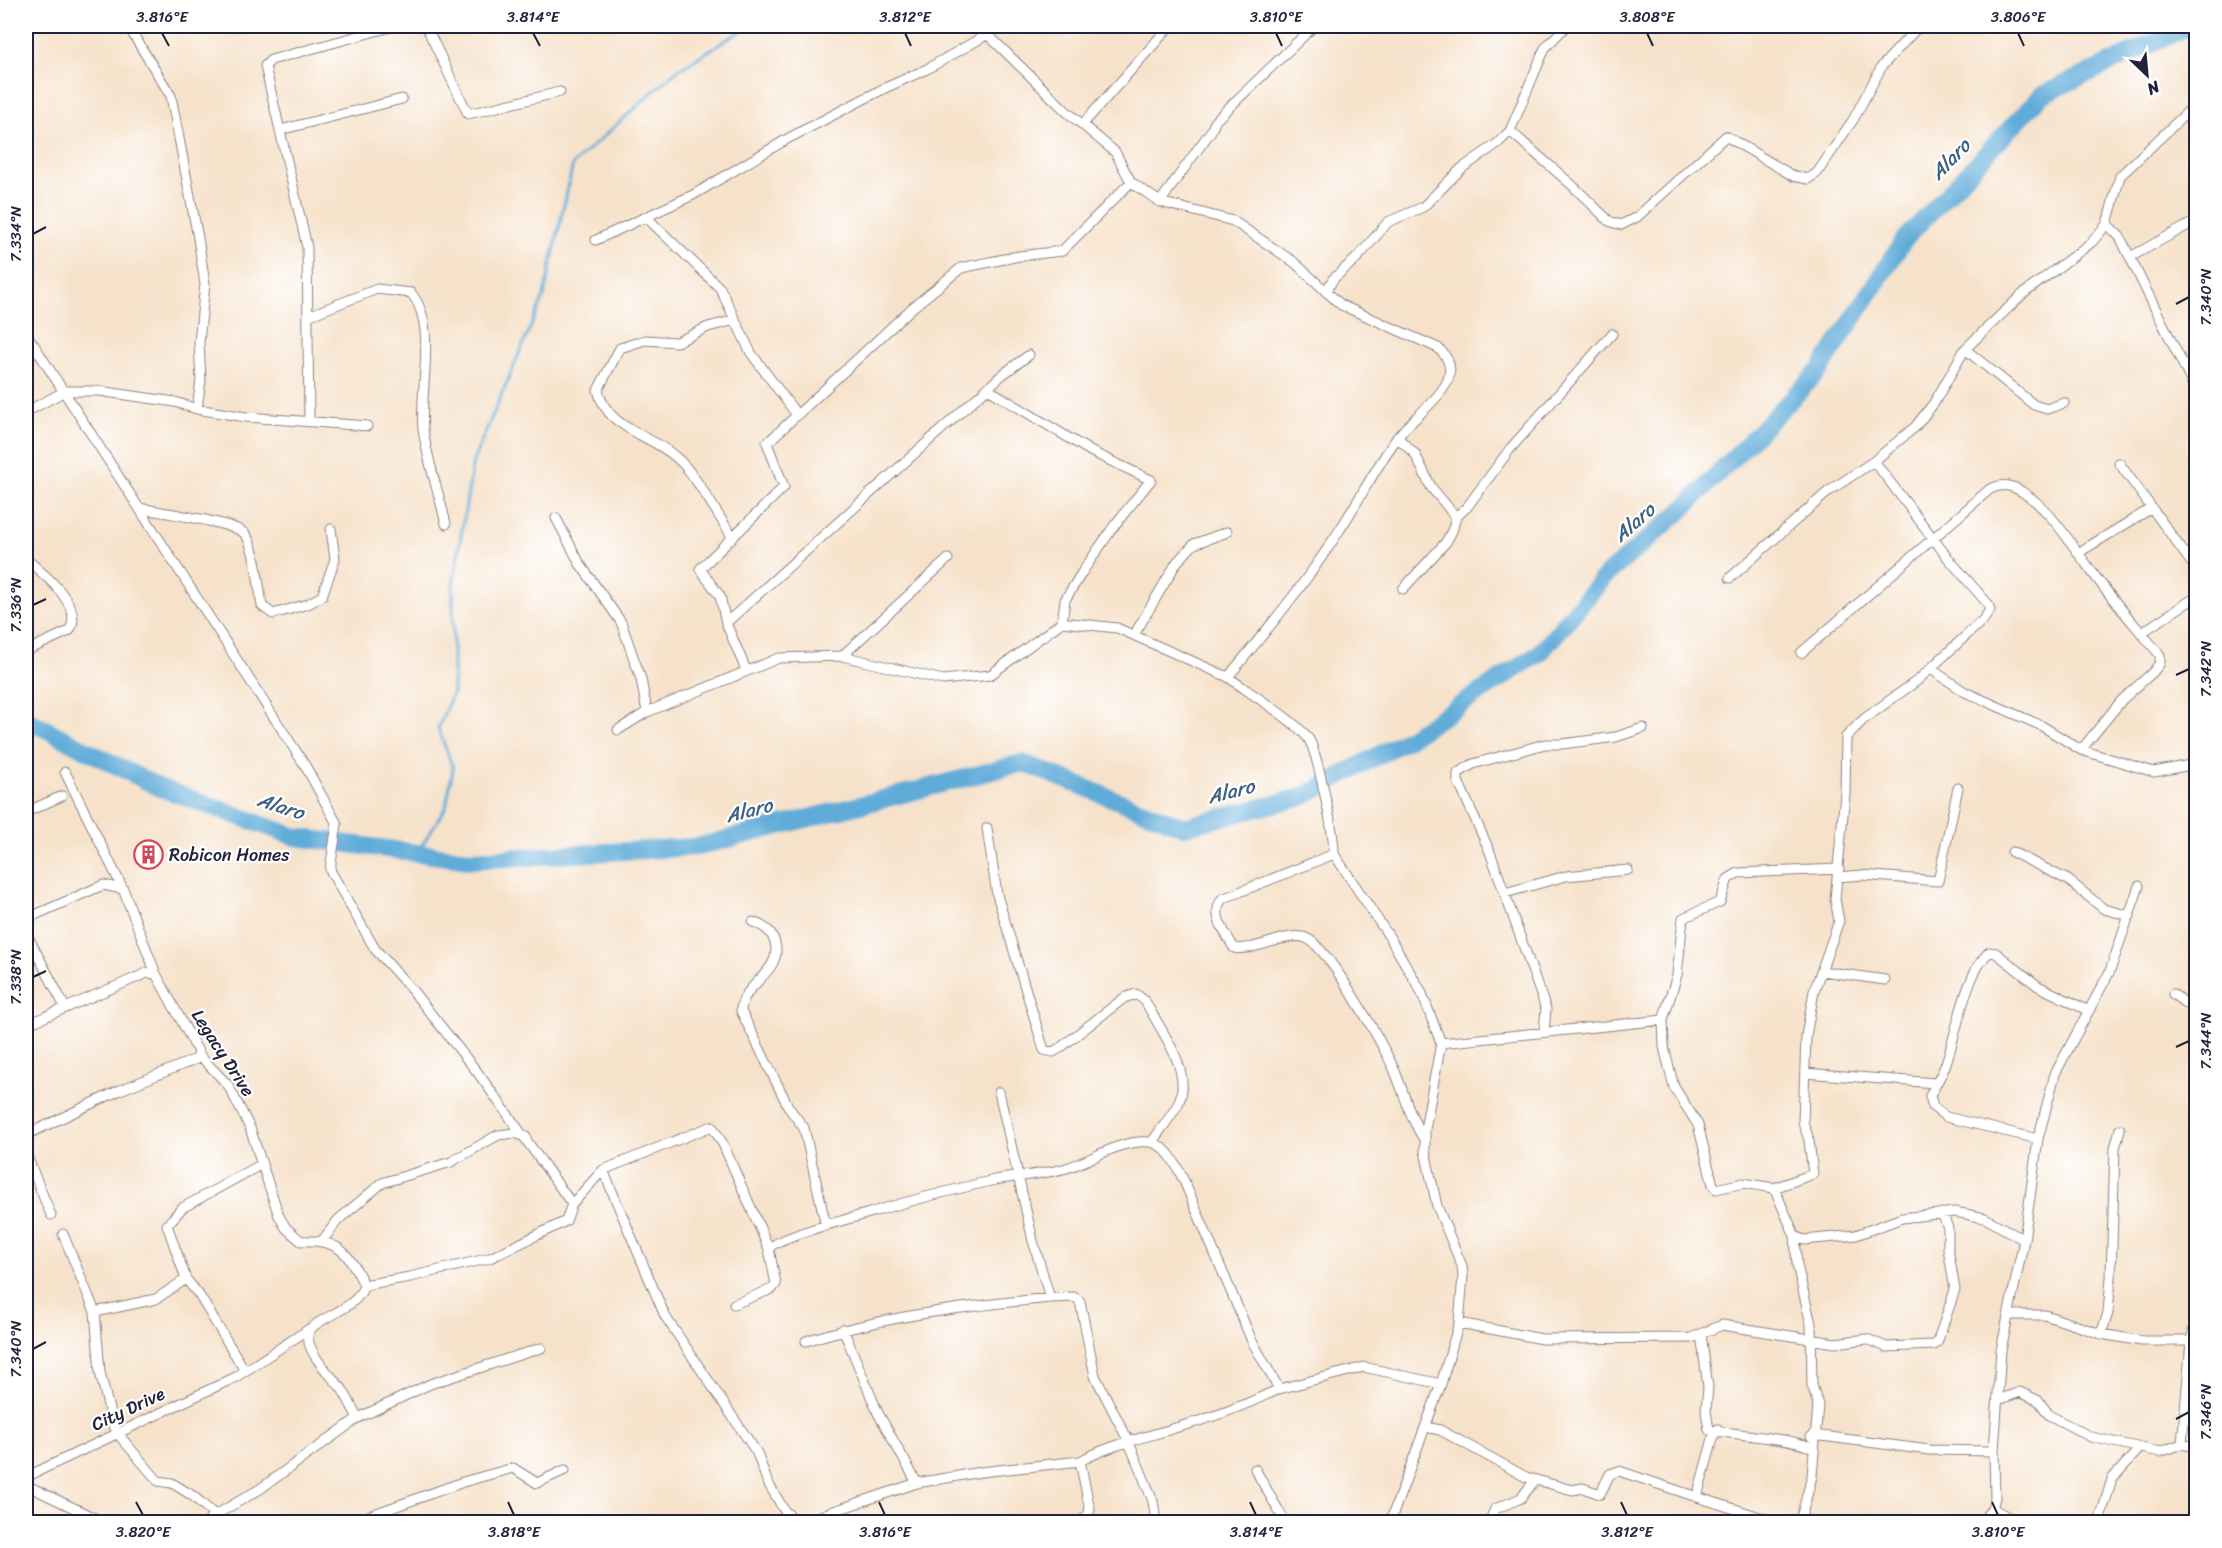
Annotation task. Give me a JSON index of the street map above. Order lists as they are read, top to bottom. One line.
{"streets":{"street":["Legacy Drive","City Drive"]},"crossings":[["Legacy Drive","City Drive"]],"water":["Alaro"],"places":{"building":["Robicon Homes"]},"north":"bottom right","coordinates":["3.816°E","3.814°E","3.812°E","3.810°E","3.808°E","3.806°E","7.334°N","7.340°N","7.336°N","7.342°N","7.338°N","7.344°N","7.346°N","3.820°E","3.818°E"]}
